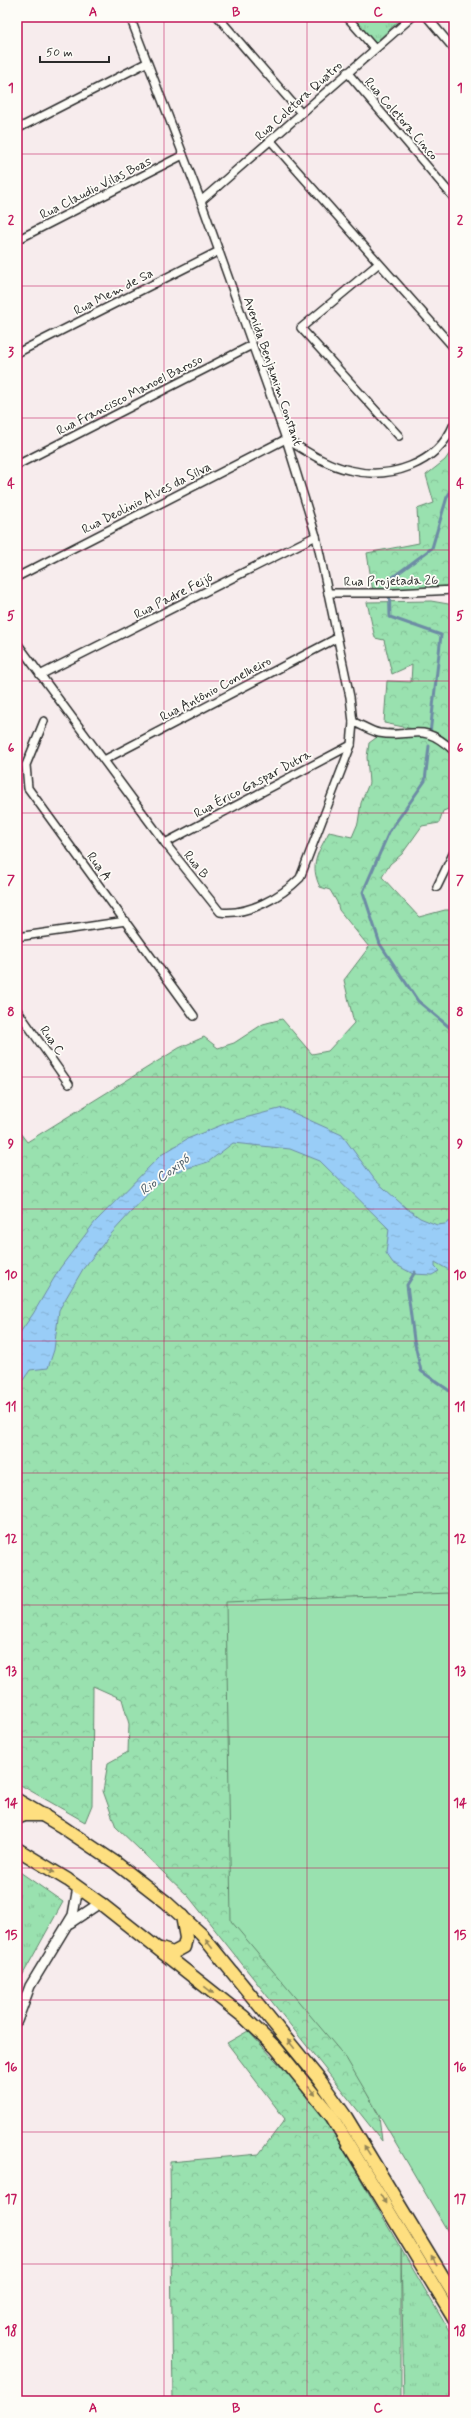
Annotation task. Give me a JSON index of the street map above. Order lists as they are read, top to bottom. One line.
{"streets":{"street":["Rua Coletora Quatro","Rua Coletora Cinco","Rua Claudio Vilas Boas","Rua Mem de Sa","Avenida Benjamim Constant","Rua Francisco Manoel Baroso","Rua Deolinio Alves da Silva","Rua Projetada 26","Rua Padre Feijó","Rua Antônio Conelheiro","Rua Érico Gaspar Dutra","Rua B","Rua A","Rua C"]},"crossings":[["Rua Coletora Quatro","Rua Coletora Cinco"],["Rua Coletora Quatro","Avenida Benjamim Constant"],["Rua Claudio Vilas Boas","Avenida Benjamim Constant"],["Rua Mem de Sa","Avenida Benjamim Constant"],["Avenida Benjamim Constant","Rua Francisco Manoel Baroso"],["Avenida Benjamim Constant","Rua Deolinio Alves da Silva"],["Avenida Benjamim Constant","Rua Projetada 26"],["Avenida Benjamim Constant","Rua Padre Feijó"],["Avenida Benjamim Constant","Rua Antônio Conelheiro"],["Avenida Benjamim Constant","Rua Érico Gaspar Dutra"],["Avenida Benjamim Constant","Rua B"],["Rua Padre Feijó","Rua B"],["Rua Antônio Conelheiro","Rua B"],["Rua Érico Gaspar Dutra","Rua B"]],"water":["Rio Coxipó"],"scale_bar":"50 m","grid":{"columns":["A","B","C"],"rows":["1","2","3","4","5","6","7","8","9","10","11","12","13","14","15","16","17","18"]}}
